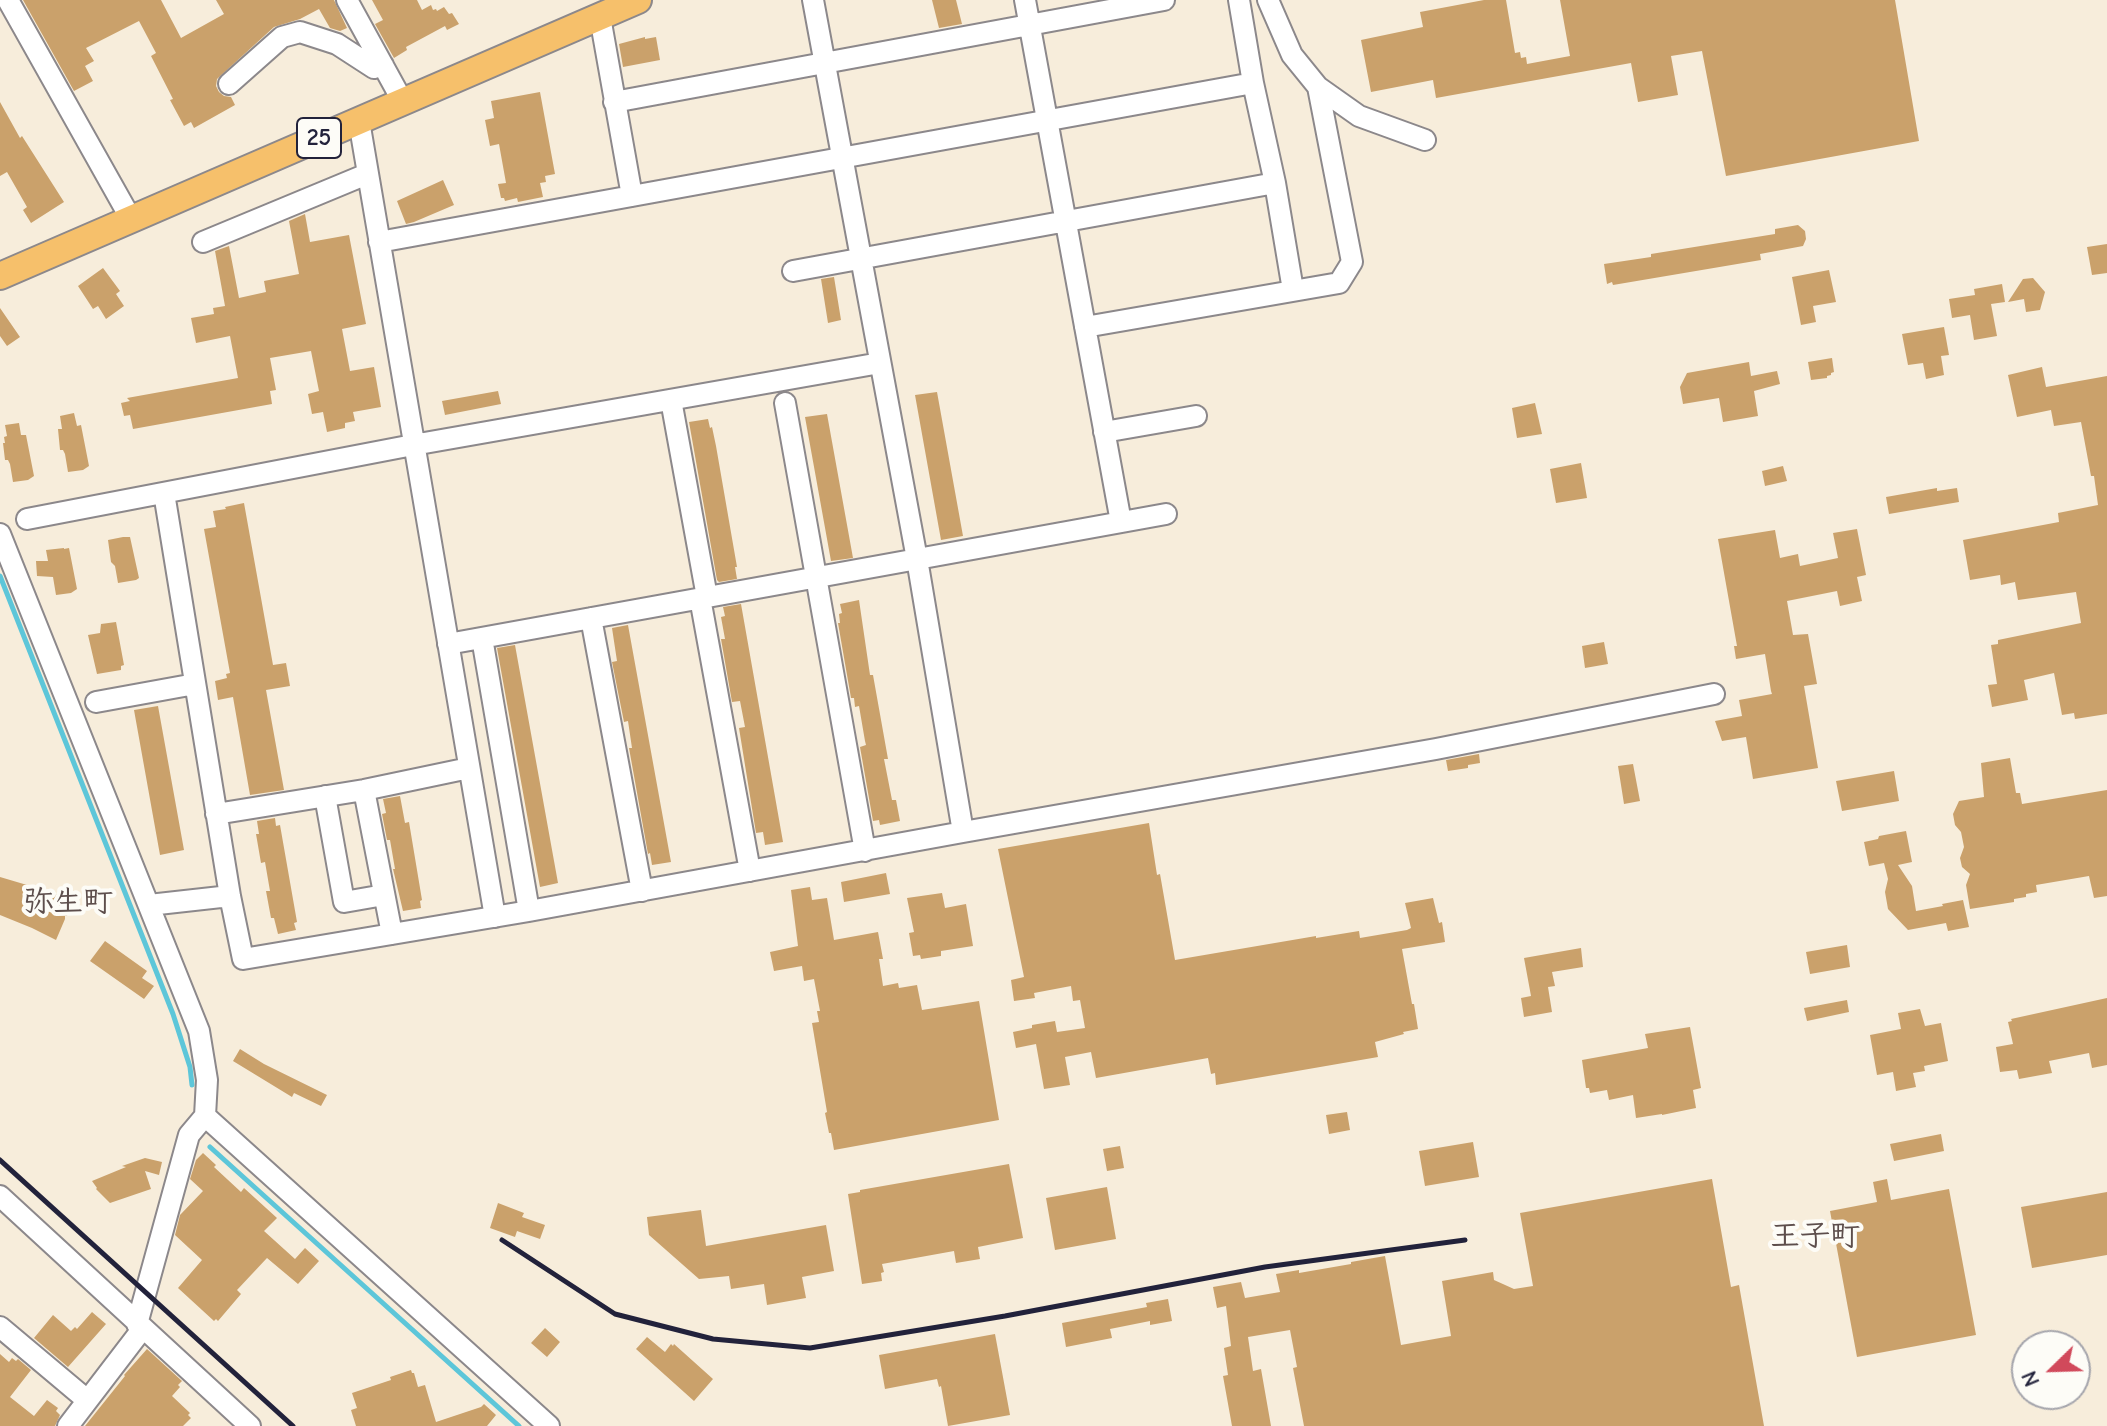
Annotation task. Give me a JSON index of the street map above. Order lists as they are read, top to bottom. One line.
{"streets":{"main road":["25"]},"districts":["弥生町","王子町"],"north":"bottom left"}
